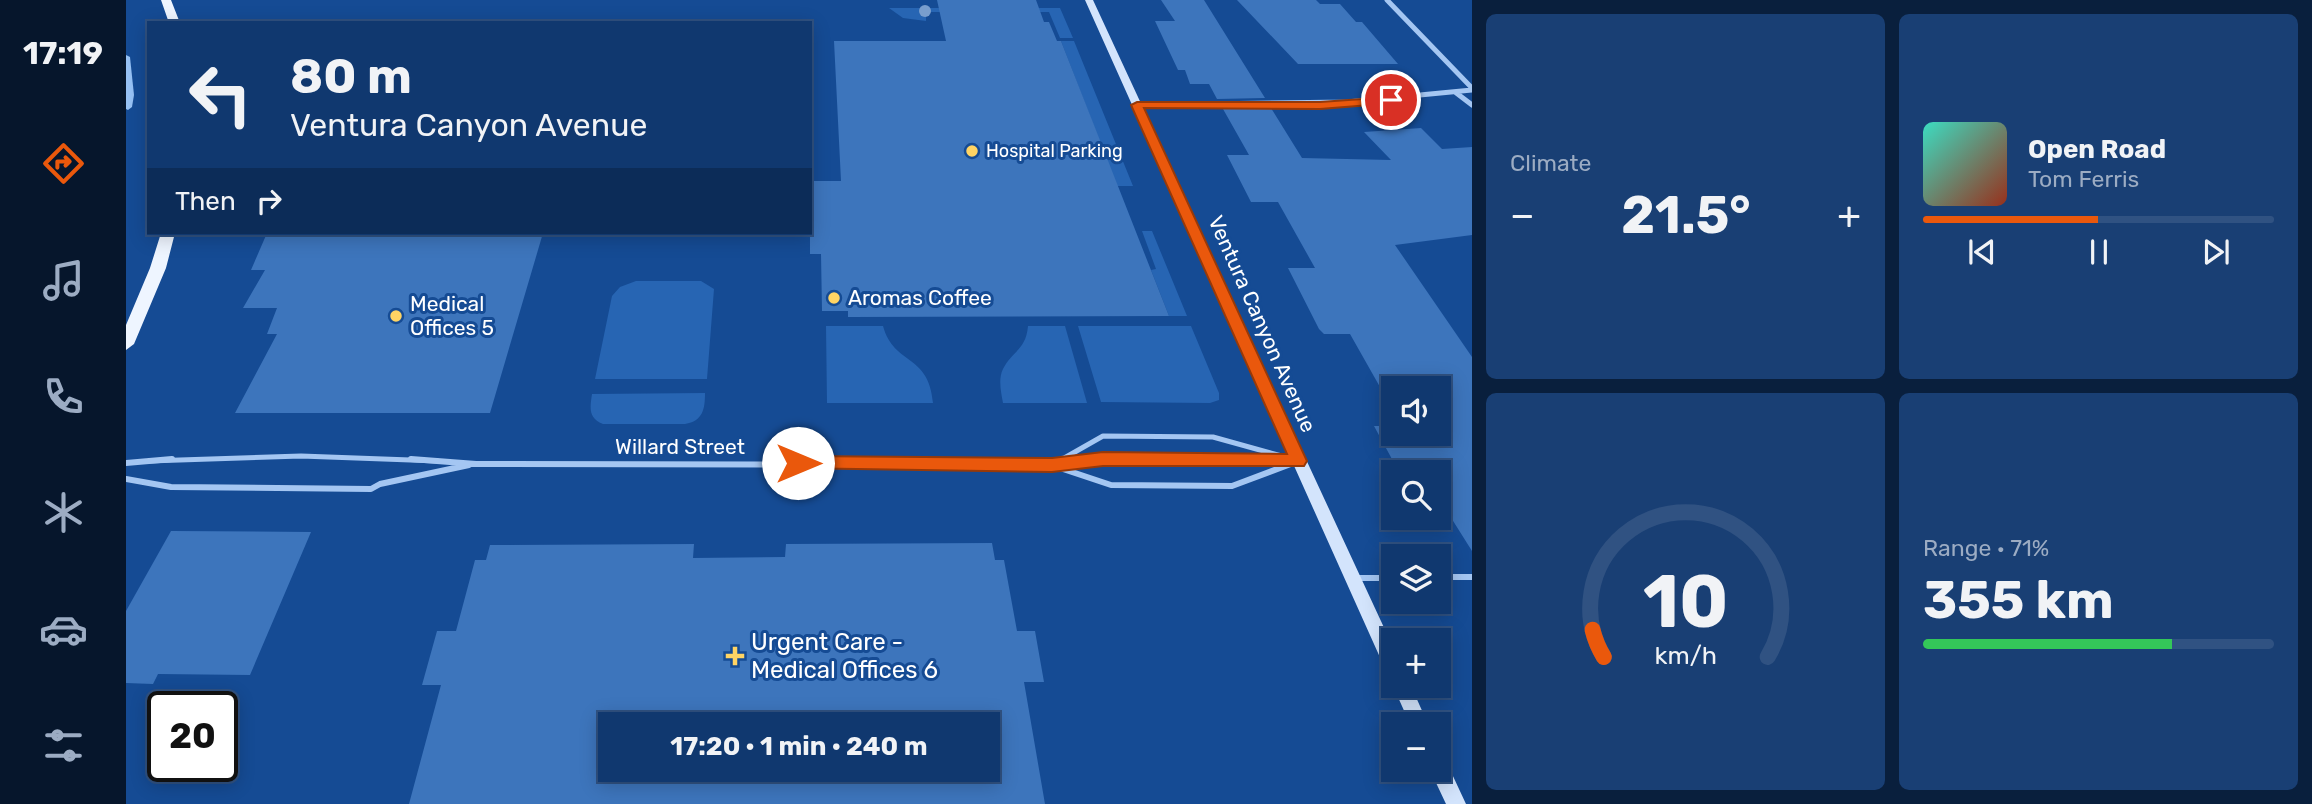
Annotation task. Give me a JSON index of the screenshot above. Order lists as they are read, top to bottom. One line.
{"streets":{"street":["Ventura Canyon Avenue"],"lane":["Willard Street"]},"crossings":[["Ventura Canyon Avenue","Willard Street"]],"places":{"other":["Hospital Parking","Aromas Coffee","Medical Offices 5"],"health":["Urgent Care - Medical Offices 6"]},"page":{"tabs":"17:19","tile":["Climate",["Range · 71%","355 km"]],"turn":["80 m","Ventura Canyon Avenue"],"song":["Open Road","Tom Ferris"],"then":"Then","heat":["−","21.5°","+"],"map_buttons":["+","−"],"limit":"20","trip":"17:20 · 1 min · 240 m","gauge":["10","km/h"]}}
